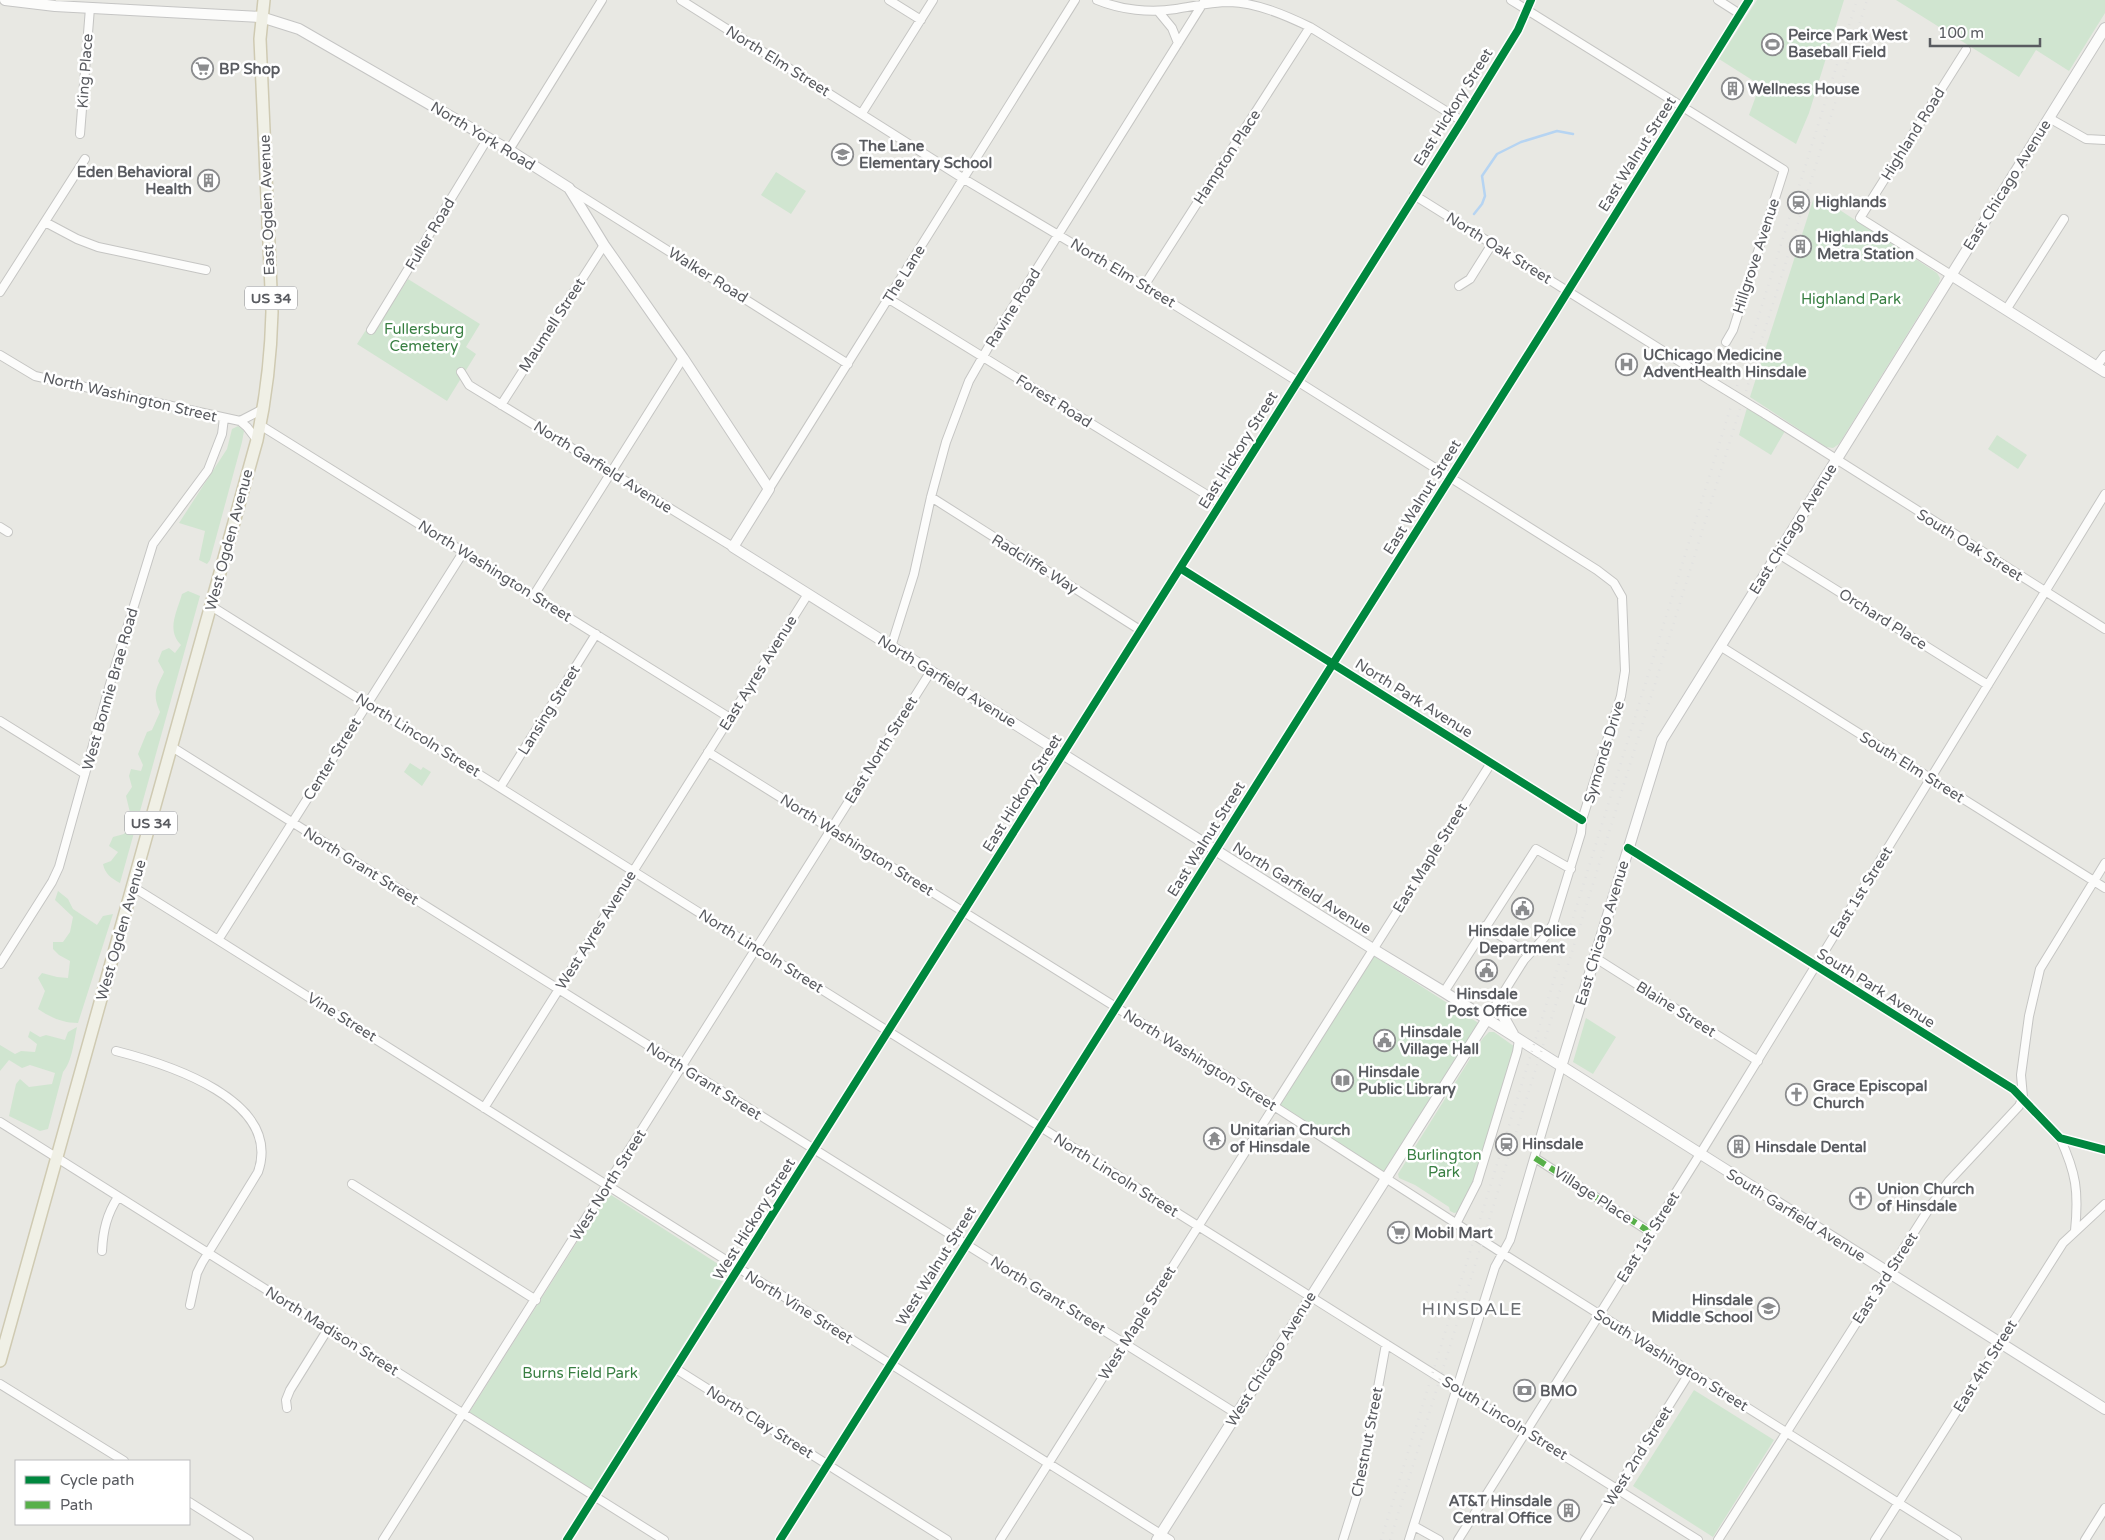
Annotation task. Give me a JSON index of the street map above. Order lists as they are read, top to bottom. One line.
{"streets":{"main road":["North York Road","East Chicago Avenue","East Ogden Avenue","The Lane","US 34","North Garfield Avenue","West Ogden Avenue","South Garfield Avenue","West Chicago Avenue"],"street":["North Elm Street","King Place","East Hickory Street","Highland Road","East Walnut Street","Hampton Place","Fuller Road","North Oak Street","Hillgrove Avenue","Walker Road","Ravine Road","Maumell Street","North Washington Street","Forest Road","South Oak Street","Radcliffe Way","Orchard Place","East Ayres Avenue","West Bonnie Brae Road","North Park Avenue","Lansing Street","North Lincoln Street","East North Street","Symonds Drive","Center Street","South Elm Street","East Maple Street","North Grant Street","East 1st Street","West Ayres Avenue","South Park Avenue","Blaine Street","Vine Street","West North Street","Village Place","West Hickory Street","West Walnut Street","East 3rd Street","North Vine Street","West Maple Street","North Madison Street","South Washington Street","East 4th Street","South Lincoln Street","North Clay Street","Chestnut Street","West 2nd Street"]},"crossings":[["North Elm Street","East Hickory Street"],["North Elm Street","East Walnut Street"],["North Elm Street","Hampton Place"],["North Elm Street","The Lane"],["North Elm Street","Ravine Road"],["North Elm Street","Symonds Drive"],["King Place","North York Road"],["East Hickory Street","North Oak Street"],["East Hickory Street","North Washington Street"],["East Hickory Street","Forest Road"],["East Hickory Street","North Garfield Avenue"],["East Hickory Street","Radcliffe Way"],["East Hickory Street","North Park Avenue"],["East Hickory Street","West Hickory Street"],["Highland Road","East Chicago Avenue"],["North York Road","East Ogden Avenue"],["North York Road","Fuller Road"],["North York Road","The Lane"],["North York Road","Walker Road"],["North York Road","Maumell Street"],["East Walnut Street","North Oak Street"],["East Walnut Street","Hillgrove Avenue"],["East Walnut Street","North Washington Street"],["East Walnut Street","North Garfield Avenue"],["East Walnut Street","North Park Avenue"],["East Walnut Street","West Walnut Street"],["East Chicago Avenue","North Oak Street"],["East Chicago Avenue","South Oak Street"],["East Chicago Avenue","Orchard Place"],["East Chicago Avenue","South Elm Street"],["East Chicago Avenue","South Park Avenue"],["East Chicago Avenue","Blaine Street"],["East Chicago Avenue","South Garfield Avenue"],["East Ogden Avenue","North Washington Street"],["East Ogden Avenue","West Ogden Avenue"],["North Oak Street","South Oak Street"],["The Lane","Walker Road"],["The Lane","Forest Road"],["The Lane","North Garfield Avenue"],["Ravine Road","Forest Road"],["Ravine Road","North Garfield Avenue"],["Ravine Road","Radcliffe Way"],["Maumell Street","North Garfield Avenue"],["North Washington Street","East Ayres Avenue"],["North Washington Street","West Bonnie Brae Road"],["North Washington Street","Lansing Street"],["North Washington Street","East North Street"],["North Washington Street","Center Street"],["North Washington Street","East Maple Street"],["North Washington Street","West Ayres Avenue"],["North Washington Street","West North Street"],["North Washington Street","West Hickory Street"],["North Washington Street","West Walnut Street"],["North Washington Street","West Maple Street"],["North Washington Street","West Chicago Avenue"],["North Washington Street","South Washington Street"],["North Garfield Avenue","East Ayres Avenue"],["North Garfield Avenue","East North Street"],["North Garfield Avenue","Symonds Drive"],["North Garfield Avenue","East Maple Street"],["North Garfield Avenue","South Garfield Avenue"],["West Ogden Avenue","North Lincoln Street"],["West Ogden Avenue","North Grant Street"],["West Ogden Avenue","North Madison Street"],["South Oak Street","East 1st Street"],["Orchard Place","East 1st Street"],["East Ayres Avenue","West Ayres Avenue"],["North Park Avenue","Symonds Drive"],["North Park Avenue","East Maple Street"],["Lansing Street","North Lincoln Street"],["North Lincoln Street","Center Street"],["North Lincoln Street","West Ayres Avenue"],["North Lincoln Street","West North Street"],["North Lincoln Street","West Hickory Street"],["North Lincoln Street","West Walnut Street"],["North Lincoln Street","West Maple Street"],["North Lincoln Street","West Chicago Avenue"],["North Lincoln Street","South Lincoln Street"],["East North Street","West North Street"],["Symonds Drive","South Garfield Avenue"],["Center Street","North Grant Street"],["Center Street","Vine Street"],["South Elm Street","East 1st Street"],["East Maple Street","West Maple Street"],["North Grant Street","West Ayres Avenue"],["North Grant Street","West North Street"],["North Grant Street","West Hickory Street"],["North Grant Street","West Walnut Street"],["North Grant Street","West Maple Street"],["North Grant Street","West Chicago Avenue"],["East 1st Street","South Park Avenue"],["East 1st Street","Blaine Street"],["East 1st Street","Village Place"],["East 1st Street","South Garfield Avenue"],["East 1st Street","South Washington Street"],["East 1st Street","South Lincoln Street"],["West Ayres Avenue","North Vine Street"],["South Park Avenue","East 3rd Street"],["Vine Street","North Vine Street"],["West North Street","North Vine Street"],["West North Street","North Madison Street"],["South Garfield Avenue","East 3rd Street"],["South Garfield Avenue","East 4th Street"],["West Hickory Street","North Vine Street"],["West Hickory Street","North Madison Street"],["West Hickory Street","North Clay Street"],["West Walnut Street","North Vine Street"],["West Walnut Street","North Clay Street"],["East 3rd Street","South Washington Street"],["North Vine Street","West Maple Street"],["North Vine Street","West Chicago Avenue"],["West Chicago Avenue","South Washington Street"],["West Chicago Avenue","South Lincoln Street"],["South Washington Street","East 4th Street"],["South Washington Street","West 2nd Street"],["South Lincoln Street","Chestnut Street"],["South Lincoln Street","West 2nd Street"]],"districts":["HINSDALE"],"parks":["Highland Park","Fullersburg Cemetery","Burlington Park","Burns Field Park"],"places":{"sports":["Peirce Park West Baseball Field"],"supermarket":["BP Shop","Mobil Mart"],"building":["Wellness House","Eden Behavioral Health","Highlands Metra Station","Hinsdale Dental","AT&T Hinsdale Central Office"],"school or university":["The Lane Elementary School","Hinsdale Middle School"],"station":["Highlands","Hinsdale"],"hospital":["UChicago Medicine AdventHealth Hinsdale"],"public building":["Hinsdale Police Department","Hinsdale Post Office","Hinsdale Village Hall"],"library":["Hinsdale Public Library"],"church":["Grace Episcopal Church","Union Church of Hinsdale"],"temple":["Unitarian Church of Hinsdale"],"bank":["BMO"]},"legend":["Cycle path","Path"],"scale_bar":"100 m"}
